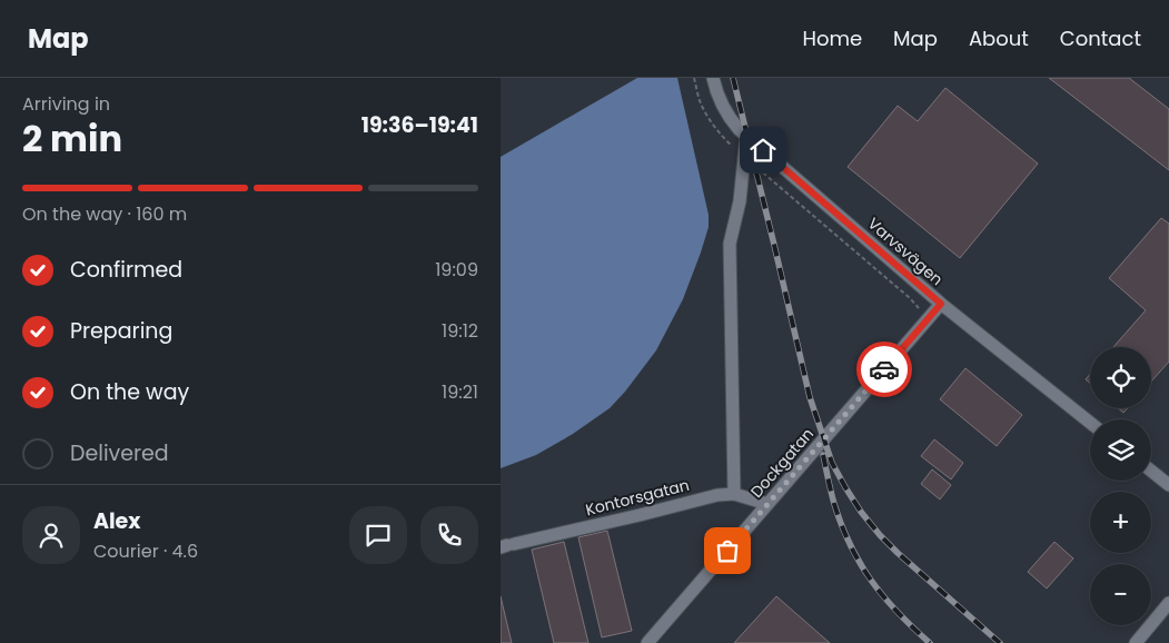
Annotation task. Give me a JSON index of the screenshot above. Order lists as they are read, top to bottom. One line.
{"streets":{"street":["Varvsvägen","Dockgatan","Kontorsgatan"]},"crossings":[["Varvsvägen","Dockgatan"],["Dockgatan","Kontorsgatan"]],"page":{"header":"Map","nav":["Home","Map","About","Contact"],"heading":["2 min","Arriving in","19:36–19:41"],"panel":["Alex","Courier · 4.6"],"bar":"On the way · 160 m","list":[["Confirmed","19:09"],["Preparing","19:12"],["On the way","19:21"],"Delivered"],"map_buttons":["+","−"]}}
